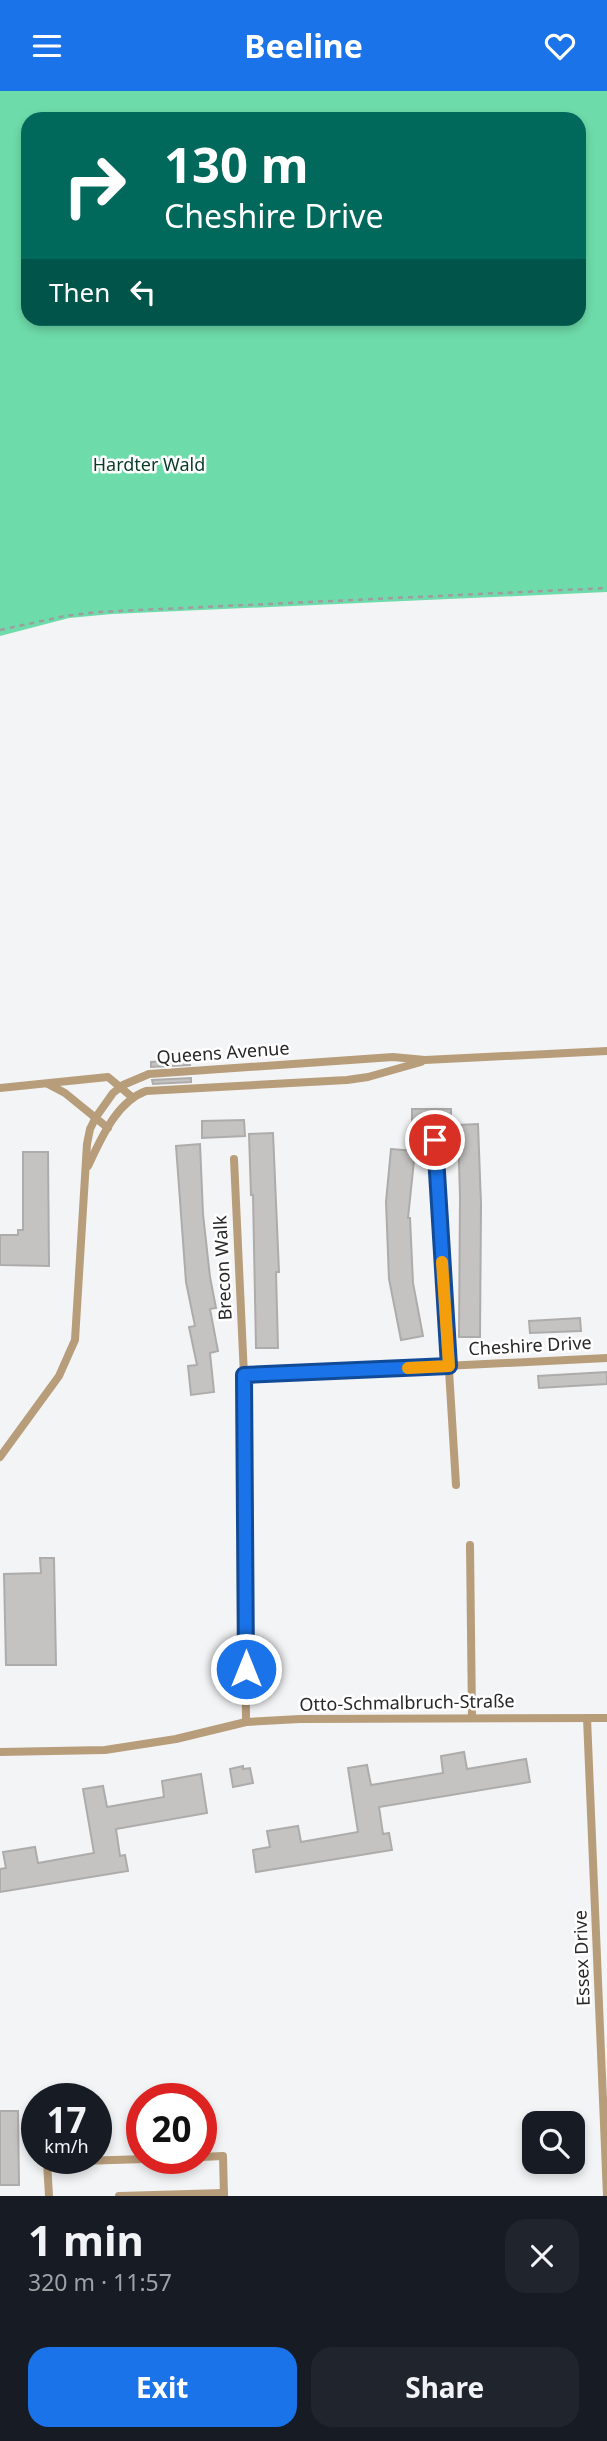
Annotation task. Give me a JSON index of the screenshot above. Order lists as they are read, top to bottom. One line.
{"streets":{"lane":["Queens Avenue","Brecon Walk","Cheshire Drive","Otto-Schmalbruch-Straße","Essex Drive"]},"crossings":[["Brecon Walk","Cheshire Drive"],["Brecon Walk","Otto-Schmalbruch-Straße"],["Otto-Schmalbruch-Straße","Essex Drive"]],"parks":["Hardter Wald"],"page":{"header":"Beeline","turn":["130 m","Cheshire Drive"],"then":"Then","speed":"17 km/h","limit":"20","heading":["1 min","320 m · 11:57"],"buttons":["Exit","Share"]}}
